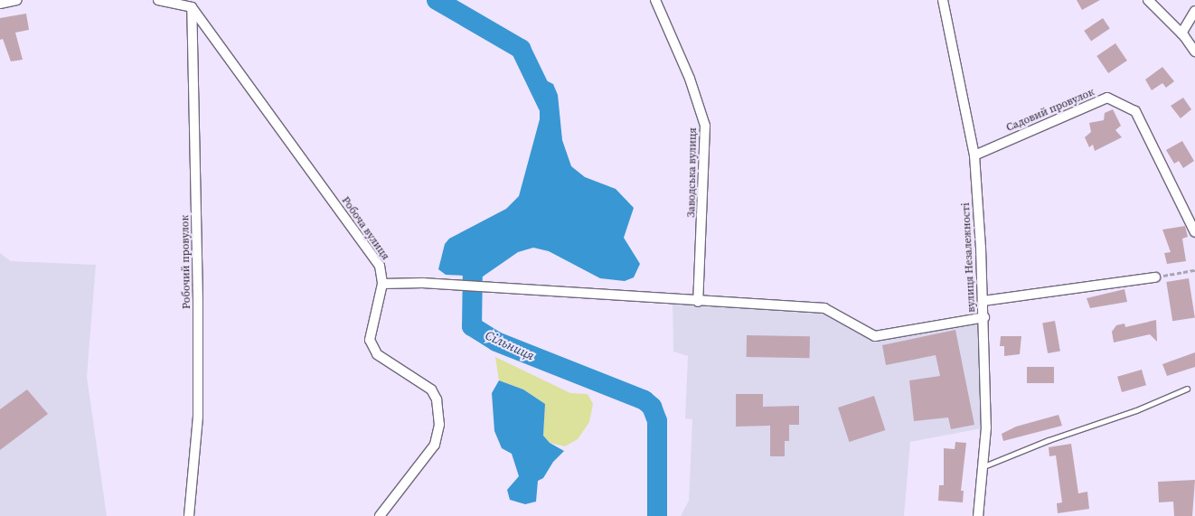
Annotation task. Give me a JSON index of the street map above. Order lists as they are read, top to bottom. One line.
{"streets":{"street":["Садовий провулок","Заводська вулиця","Робоча вулиця","вулиця Незалежності","Робочий провулок"]},"crossings":[["Садовий провулок","вулиця Незалежності"],["Робоча вулиця","Робочий провулок"]],"water":["Сільниця"]}
